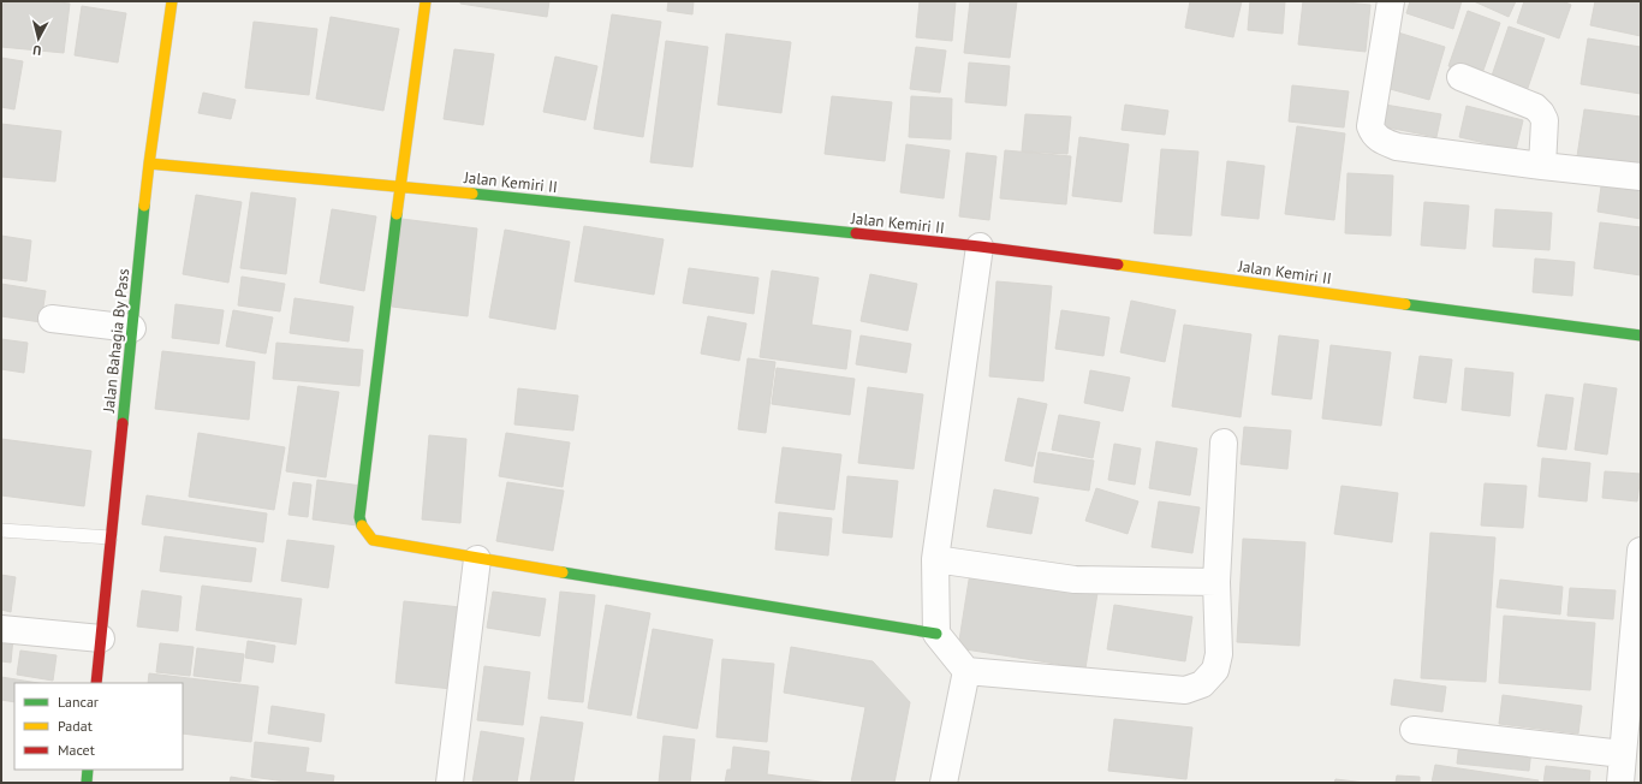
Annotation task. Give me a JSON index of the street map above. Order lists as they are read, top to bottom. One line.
{"streets":{"street":["Jalan Kemiri II","Jalan Bahagia By Pass"]},"crossings":[["Jalan Kemiri II","Jalan Bahagia By Pass"]],"legend":["Lancar","Padat","Macet"],"north":"bottom"}
